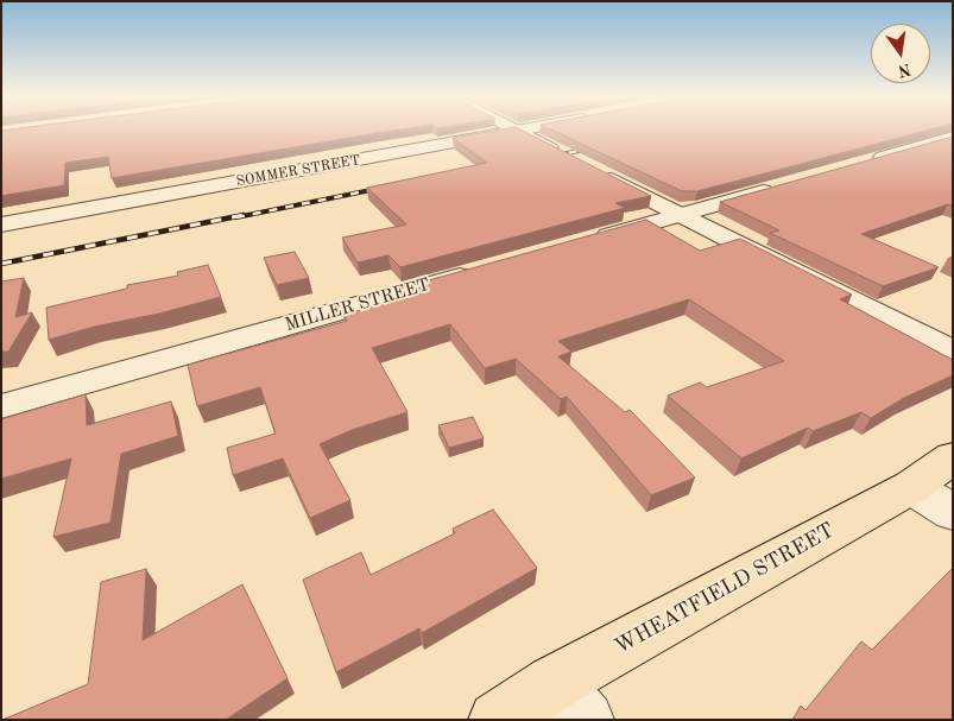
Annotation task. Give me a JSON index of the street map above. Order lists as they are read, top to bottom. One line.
{"streets":{"main road":["WHEATFIELD STREET"],"street":["SOMMER STREET","MILLER STREET"]},"north":"bottom"}
